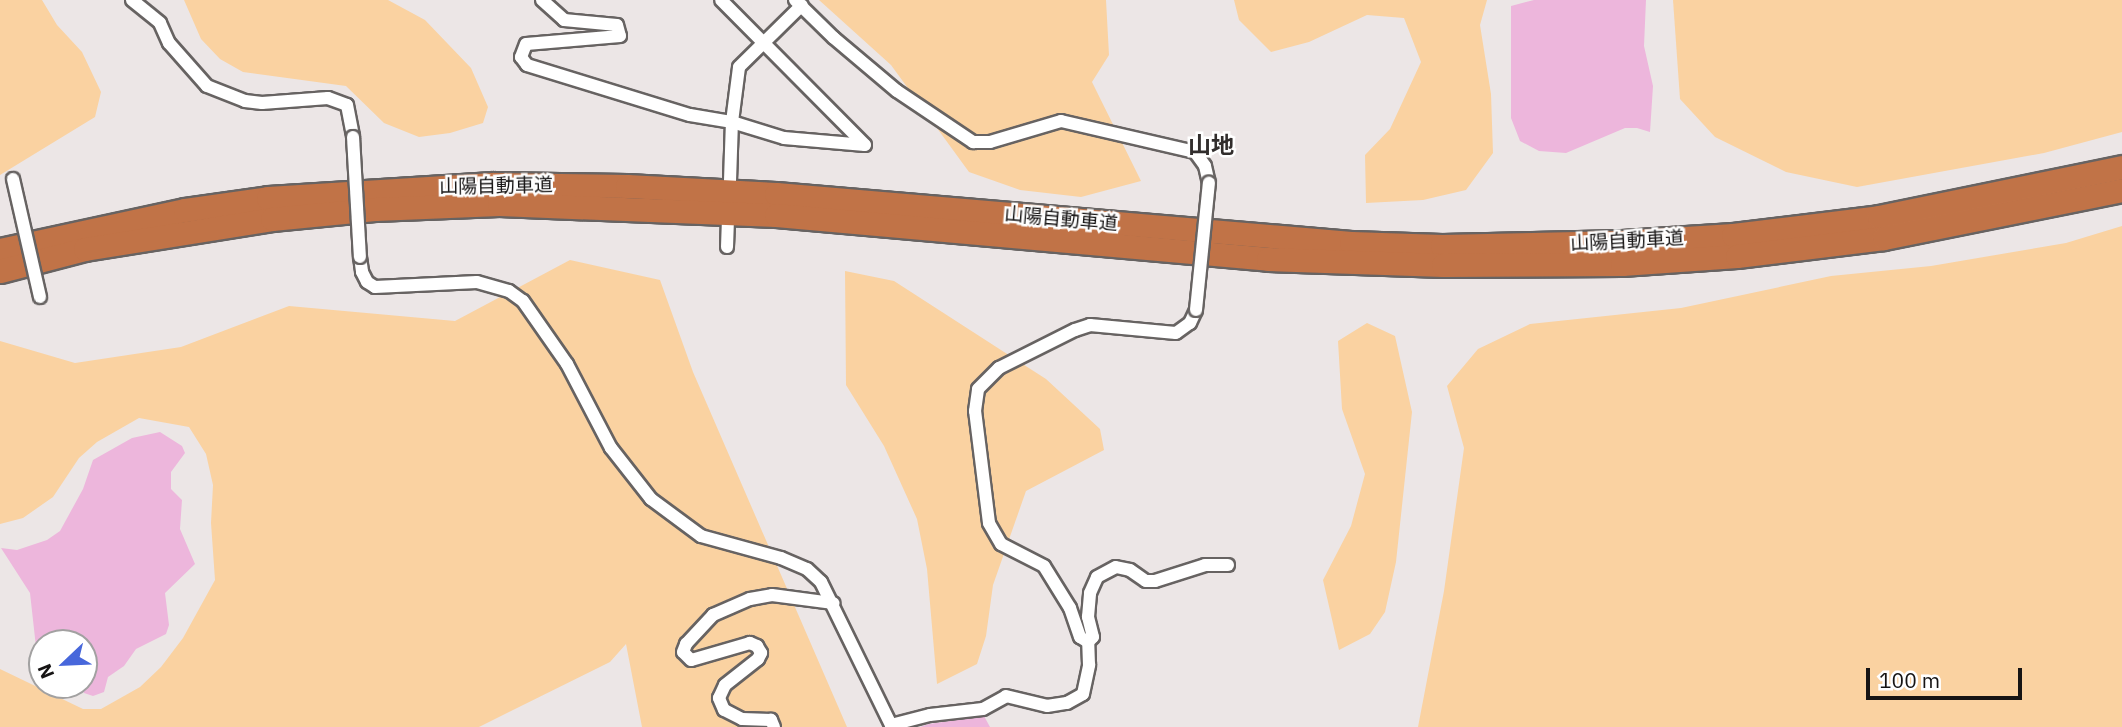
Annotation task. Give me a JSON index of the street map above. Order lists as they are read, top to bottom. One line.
{"streets":{"highway":["山陽自動車道"]},"districts":["山地"],"scale_bar":"100 m","north":"bottom left"}
